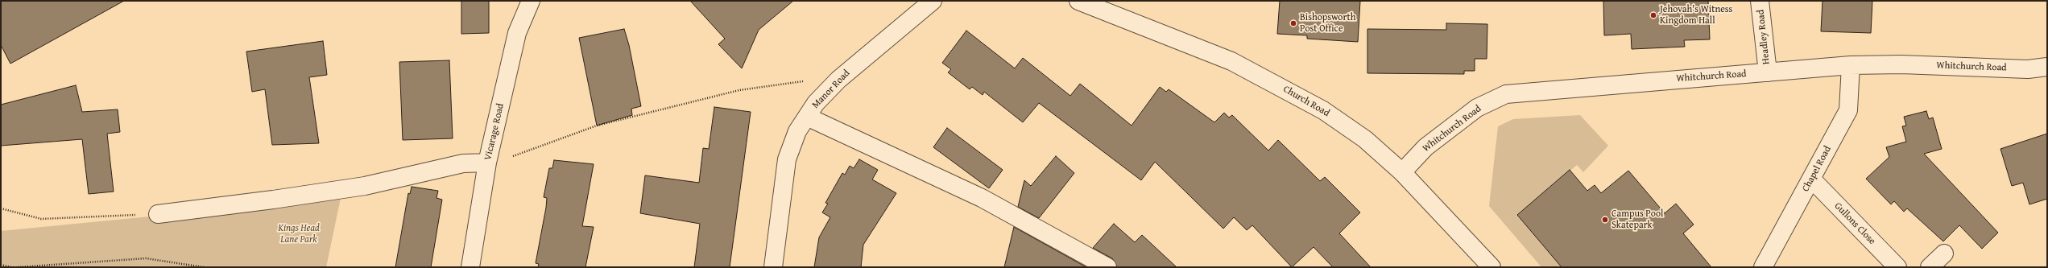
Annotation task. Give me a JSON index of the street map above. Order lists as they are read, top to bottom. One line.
{"streets":{"street":["Headley Road","Whitchurch Road","Manor Road","Church Road","Vicarage Road","Chapel Road","Gullons Close"]},"crossings":[["Headley Road","Whitchurch Road"],["Whitchurch Road","Church Road"],["Whitchurch Road","Chapel Road"],["Chapel Road","Gullons Close"]],"parks":["Kings Head Lane Park"],"places":["Jehovah's Witness Kingdom Hall","Bishopsworth Post Office","Campus Pool Skatepark"]}
